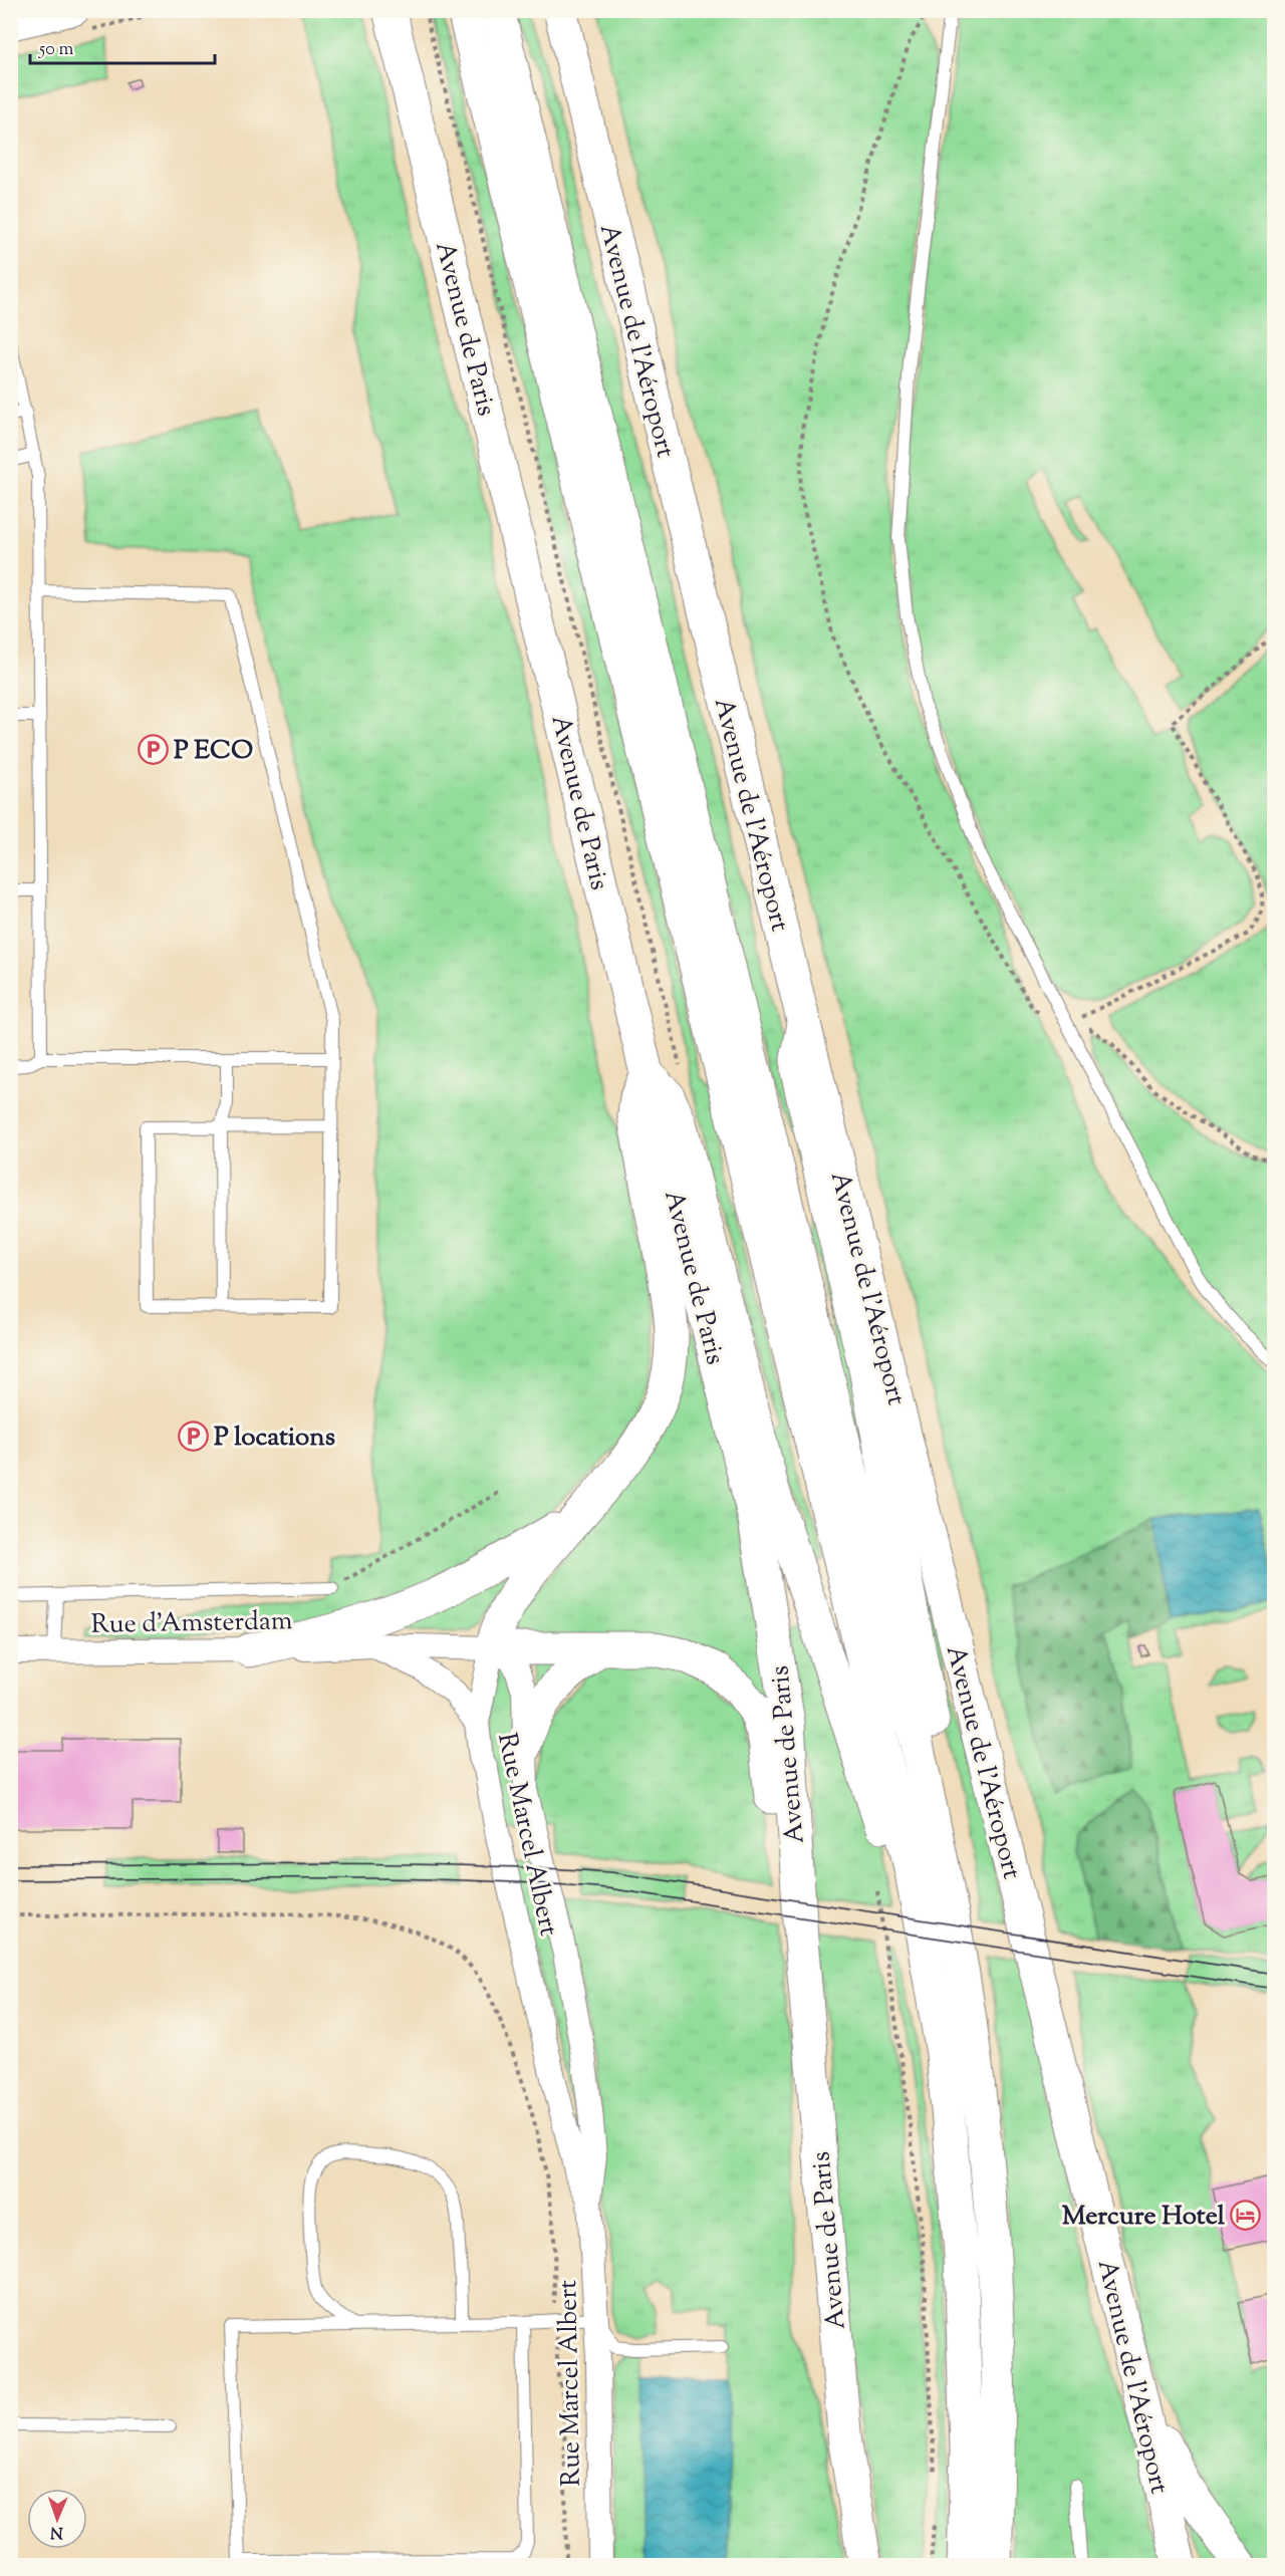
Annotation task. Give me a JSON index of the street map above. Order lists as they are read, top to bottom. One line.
{"streets":{"highway":["Avenue de Paris","Avenue de l'Aéroport"],"street":["Rue d'Amsterdam","Rue Marcel Albert"]},"crossings":[["Rue d'Amsterdam","Rue Marcel Albert"]],"places":{"parking":["P ECO","P locations"],"hotel":["Mercure Hotel"]},"scale_bar":"50 m","north":"bottom"}
